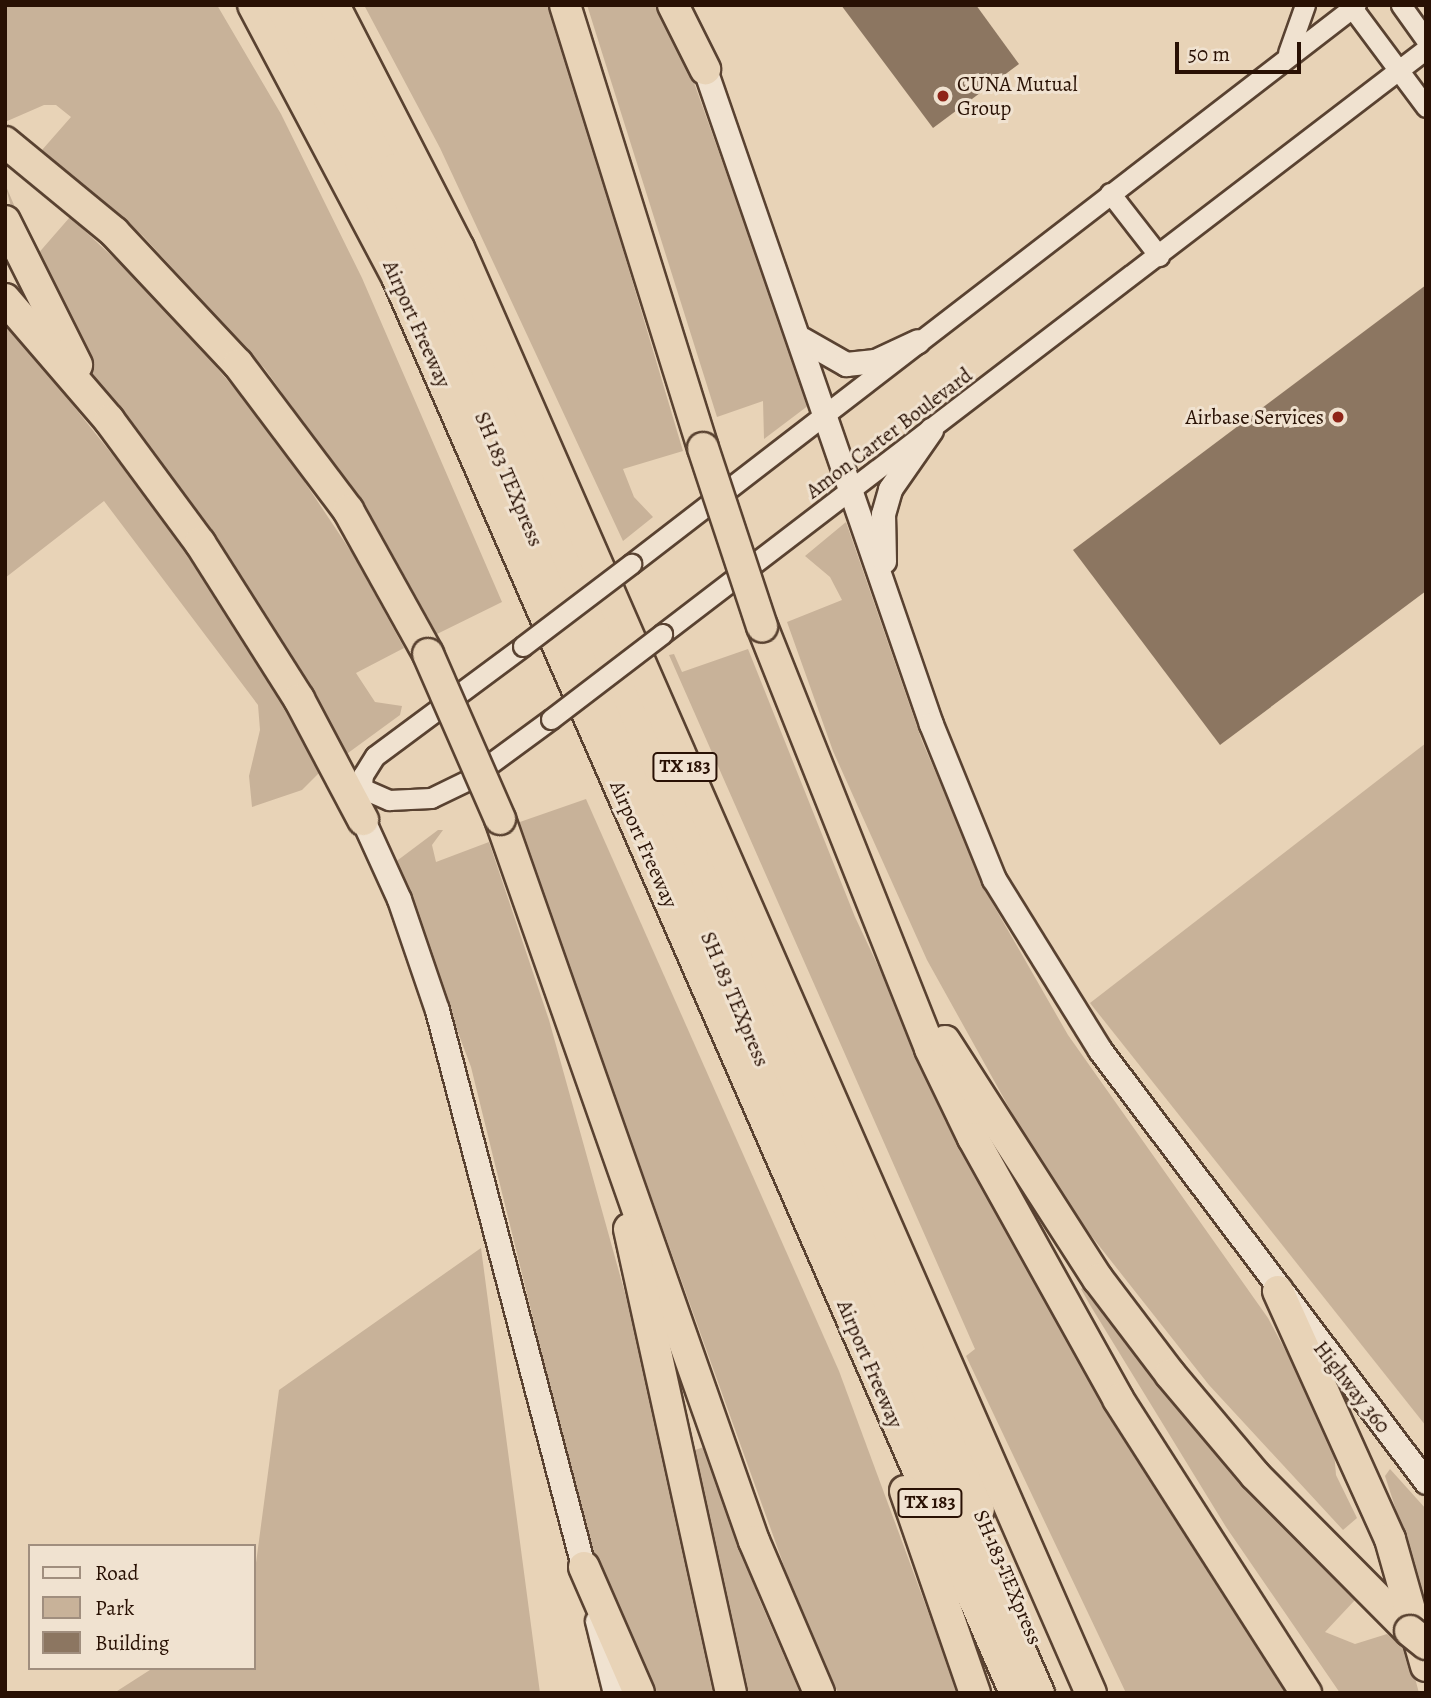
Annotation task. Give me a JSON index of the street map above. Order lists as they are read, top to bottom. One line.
{"streets":{"highway":["Airport Freeway","SH 183 TEXpress","TX 183"],"main road":["Highway 360"],"street":["Amon Carter Boulevard"]},"places":["CUNA Mutual Group","Airbase Services"],"legend":["Road","Park","Building"],"scale_bar":"50 m"}
